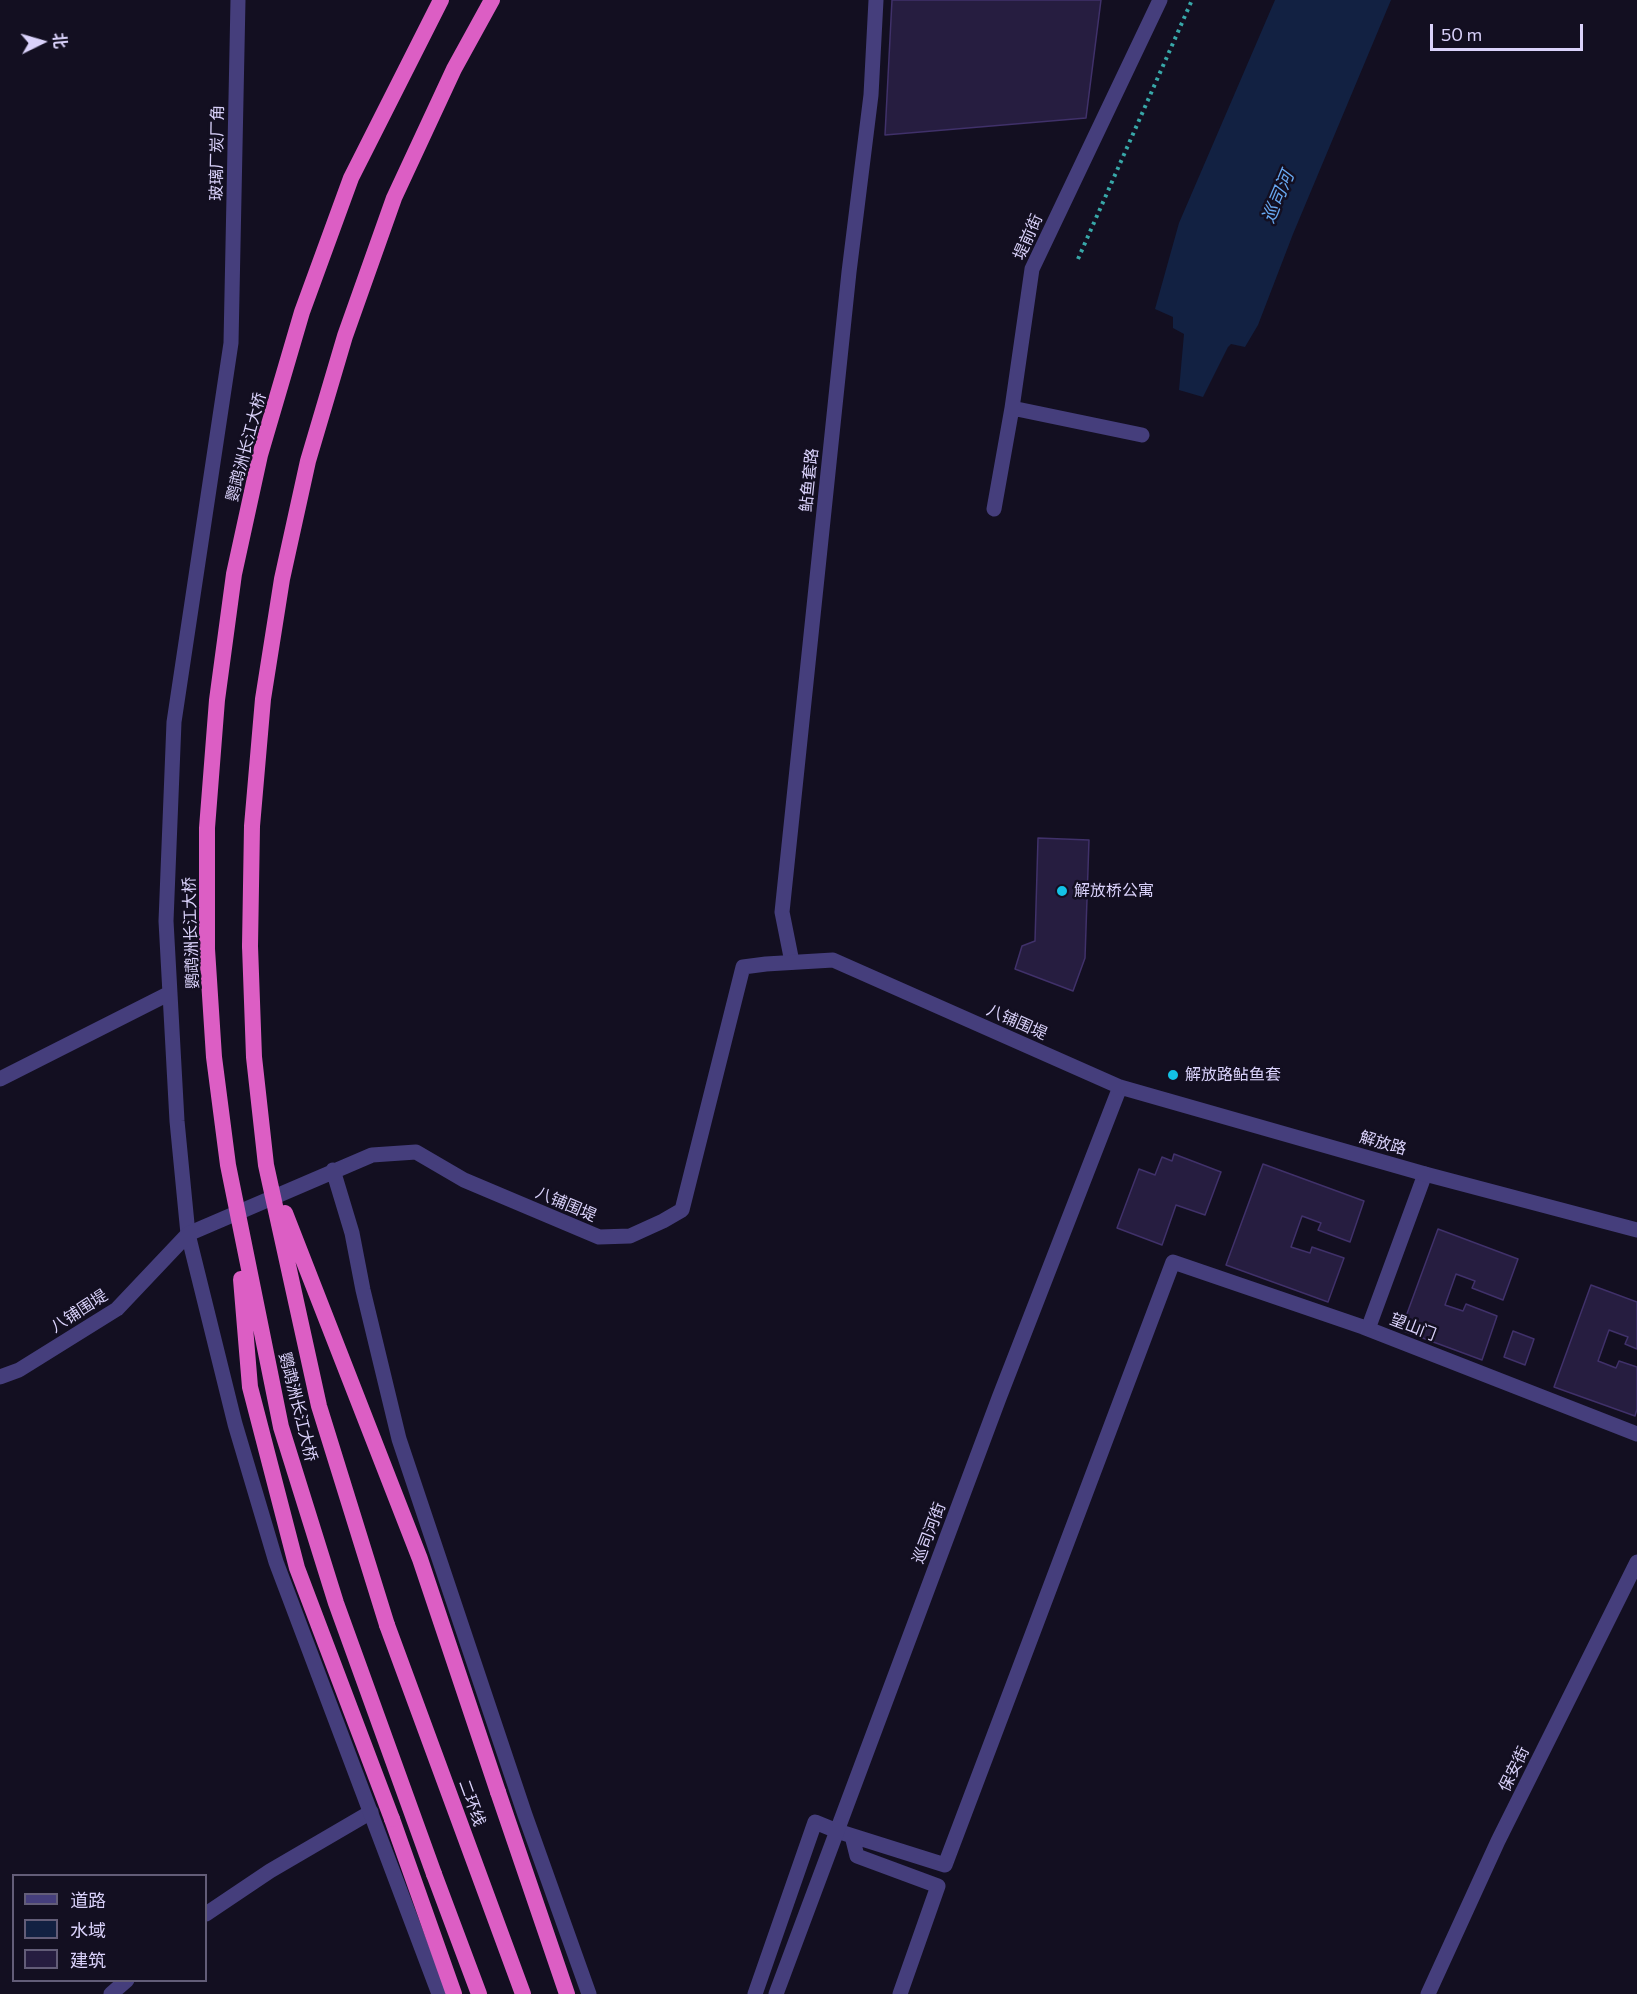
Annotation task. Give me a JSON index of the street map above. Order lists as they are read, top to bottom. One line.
{"streets":{"highway":["鹦鹉洲长江大桥","二环线"],"street":["玻璃厂炭厂角","堤前街","鲇鱼套路","八铺围堤","解放路","望山门","巡司河街","保安街"]},"crossings":[["玻璃厂炭厂角","八铺围堤"],["鹦鹉洲长江大桥","二环线"],["鲇鱼套路","八铺围堤"],["八铺围堤","解放路"],["八铺围堤","巡司河街"],["解放路","巡司河街"]],"water":["巡司河"],"places":["解放桥公寓","解放路鲇鱼套"],"legend":["道路","水域","建筑"],"scale_bar":"50 m","north":"right"}
